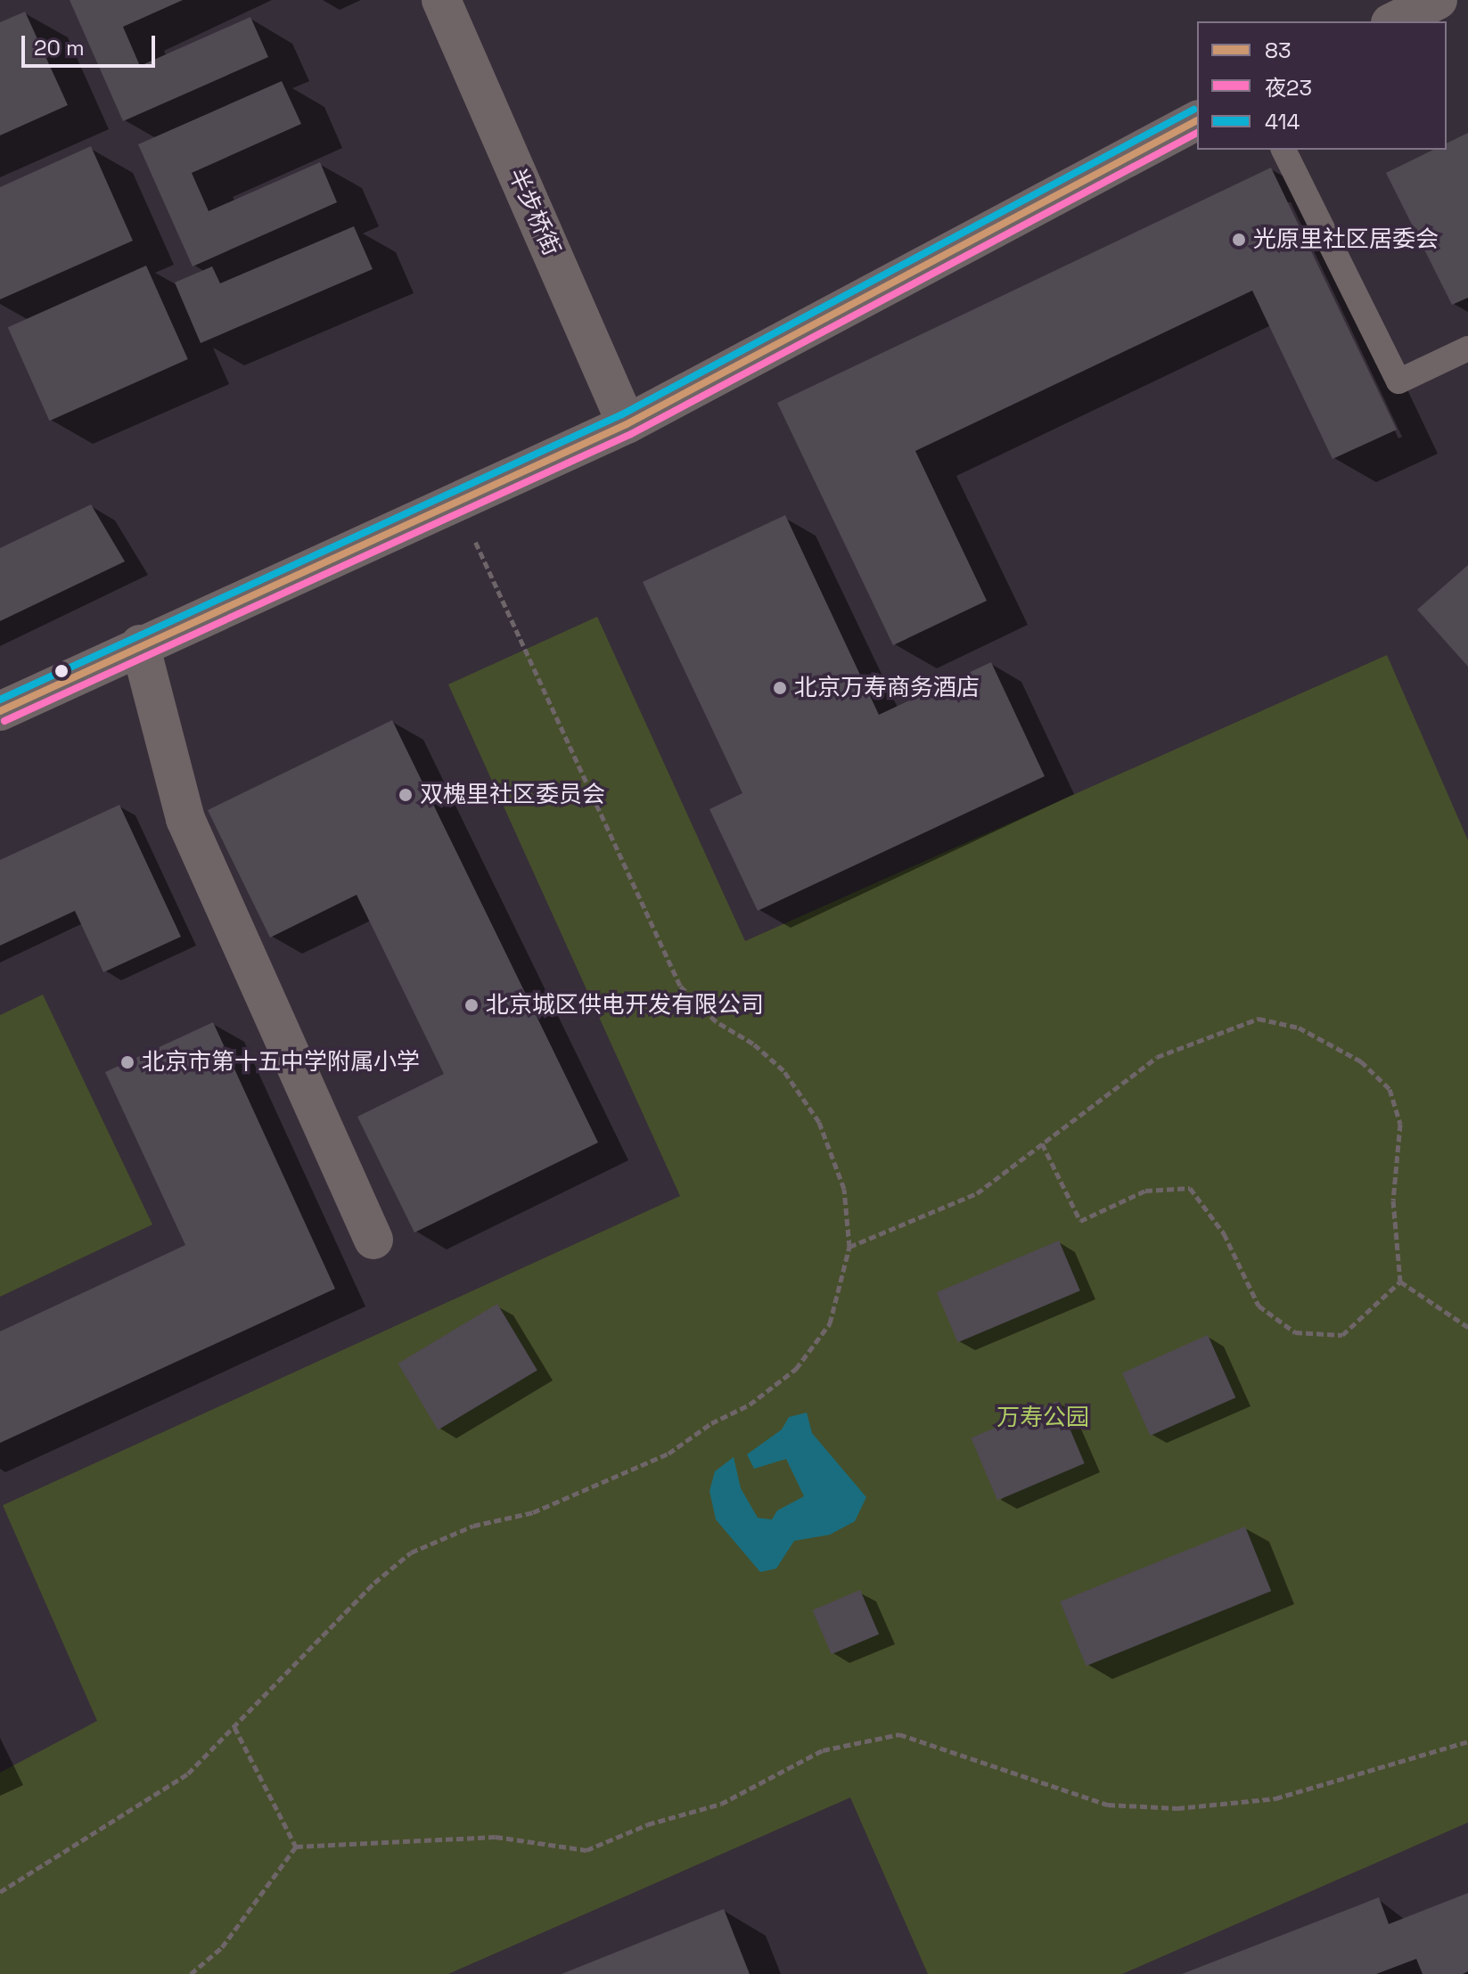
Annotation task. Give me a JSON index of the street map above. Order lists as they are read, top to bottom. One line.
{"streets":{"street":["半步桥街"]},"parks":["万寿公园"],"places":["光原里社区居委会","北京万寿商务酒店","双槐里社区委员会","北京城区供电开发有限公司","北京市第十五中学附属小学"],"lines":["transit line 414","transit line 83","transit line 夜23"],"legend":["83","夜23","414"],"scale_bar":"20 m"}
